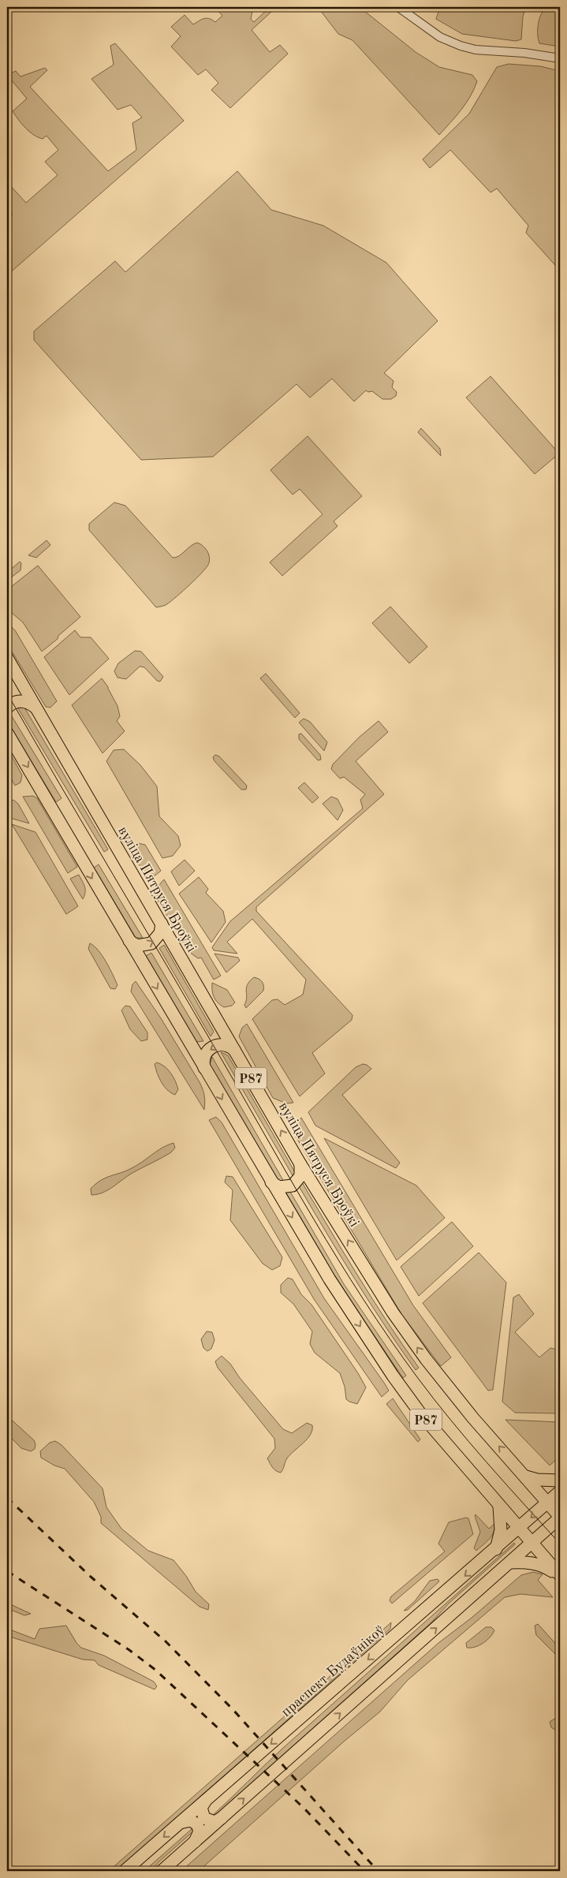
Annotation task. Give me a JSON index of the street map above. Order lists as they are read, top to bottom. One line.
{"streets":{"main road":["вуліца Пятруся Броўкі","Р87","праспект Будаўнікоў"]},"crossings":[["вуліца Пятруся Броўкі","праспект Будаўнікоў"],["Р87","праспект Будаўнікоў"]]}
